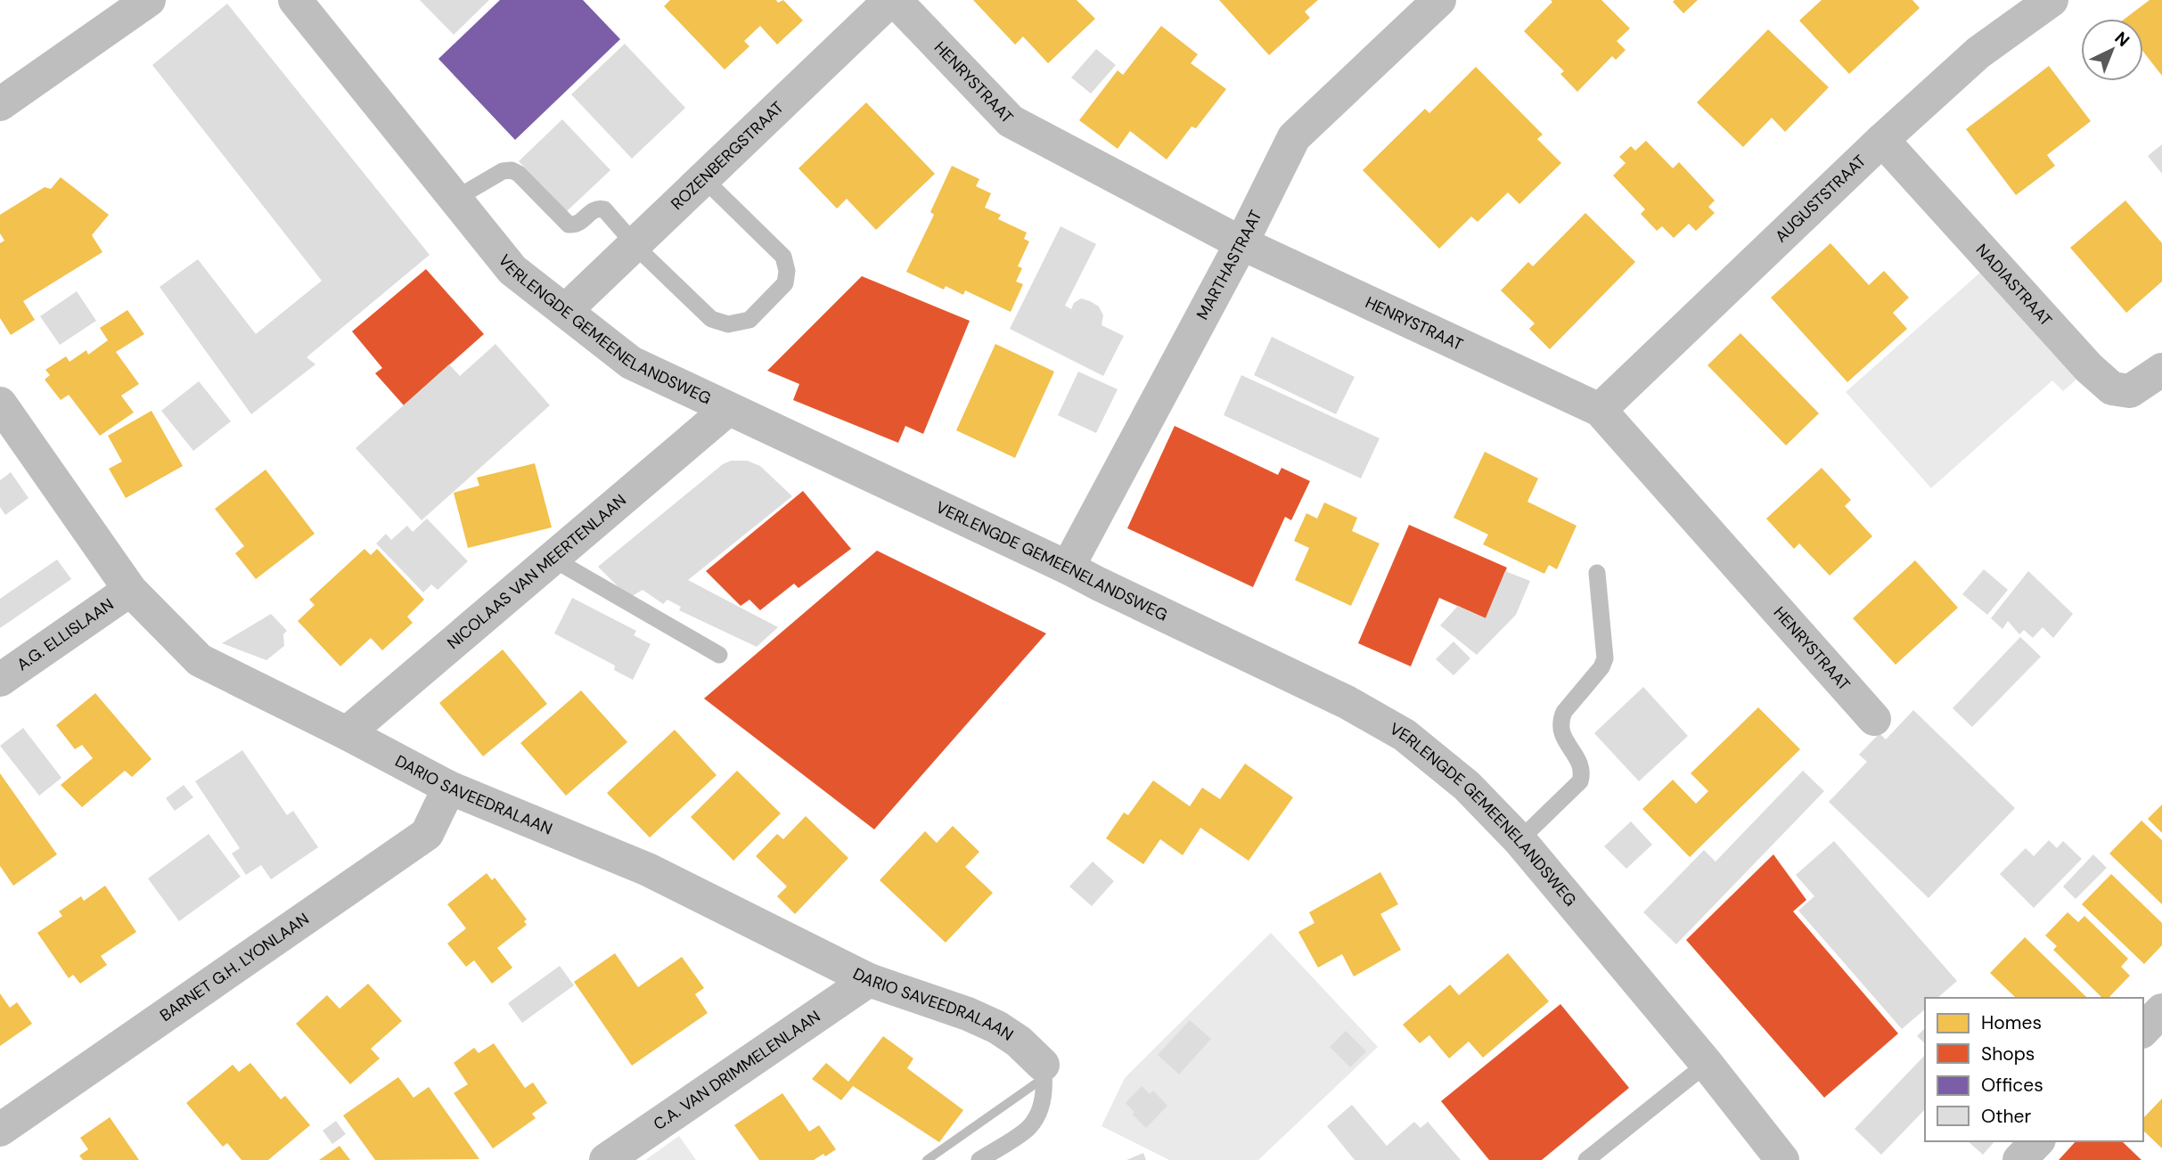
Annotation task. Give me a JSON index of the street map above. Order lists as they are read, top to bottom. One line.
{"streets":{"street":["HENRYSTRAAT","ROZENBERGSTRAAT","AUGUSTSTRAAT","MARTHASTRAAT","NADIASTRAAT","VERLENGDE GEMEENELANDSWEG","NICOLAAS VAN MEERTENLAAN","A.G. ELLISLAAN","DARIO SAVEEDRALAAN","BARNET G.H. LYONLAAN","C.A. VAN DRIMMELENLAAN"]},"crossings":[["HENRYSTRAAT","ROZENBERGSTRAAT"],["HENRYSTRAAT","AUGUSTSTRAAT"],["HENRYSTRAAT","MARTHASTRAAT"],["ROZENBERGSTRAAT","VERLENGDE GEMEENELANDSWEG"],["AUGUSTSTRAAT","NADIASTRAAT"],["MARTHASTRAAT","VERLENGDE GEMEENELANDSWEG"],["VERLENGDE GEMEENELANDSWEG","NICOLAAS VAN MEERTENLAAN"],["NICOLAAS VAN MEERTENLAAN","DARIO SAVEEDRALAAN"],["A.G. ELLISLAAN","DARIO SAVEEDRALAAN"],["DARIO SAVEEDRALAAN","BARNET G.H. LYONLAAN"],["DARIO SAVEEDRALAAN","C.A. VAN DRIMMELENLAAN"]],"legend":["Homes","Shops","Offices","Other"],"north":"top right"}
